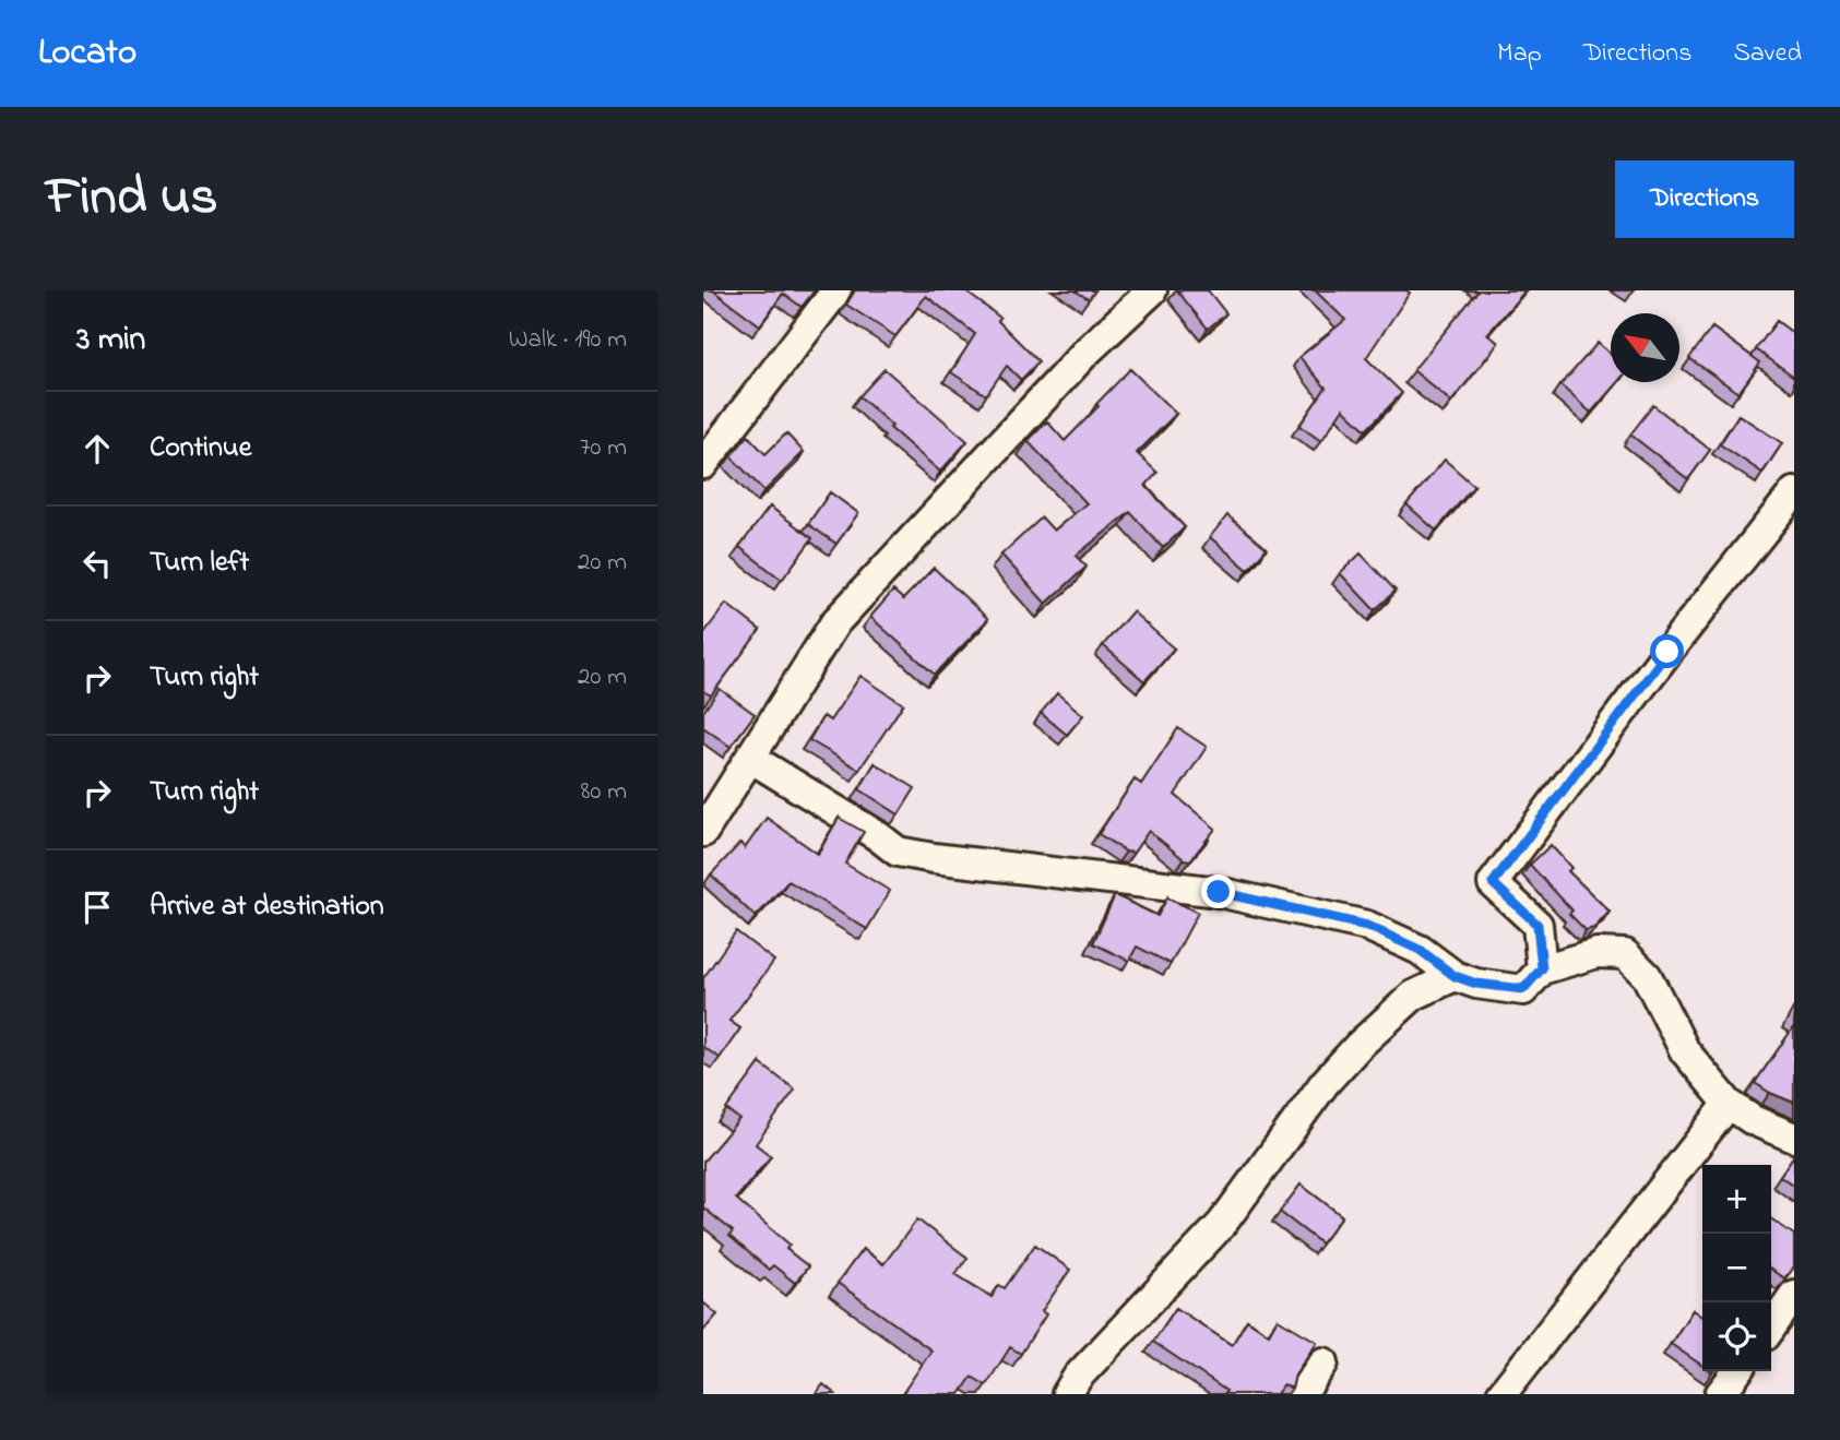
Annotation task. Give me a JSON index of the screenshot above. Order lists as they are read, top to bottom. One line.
{"north":"top left","page":{"header":"Locato","nav":["Map","Directions","Saved"],"title":"Find us","buttons":"Directions","heading":["3 min","Walk · 190 m"],"list":[["Continue","70 m"],["Turn left","20 m"],["Turn right","20 m"],["Turn right","80 m"],"Arrive at destination"],"map_buttons":["+","−"]}}
